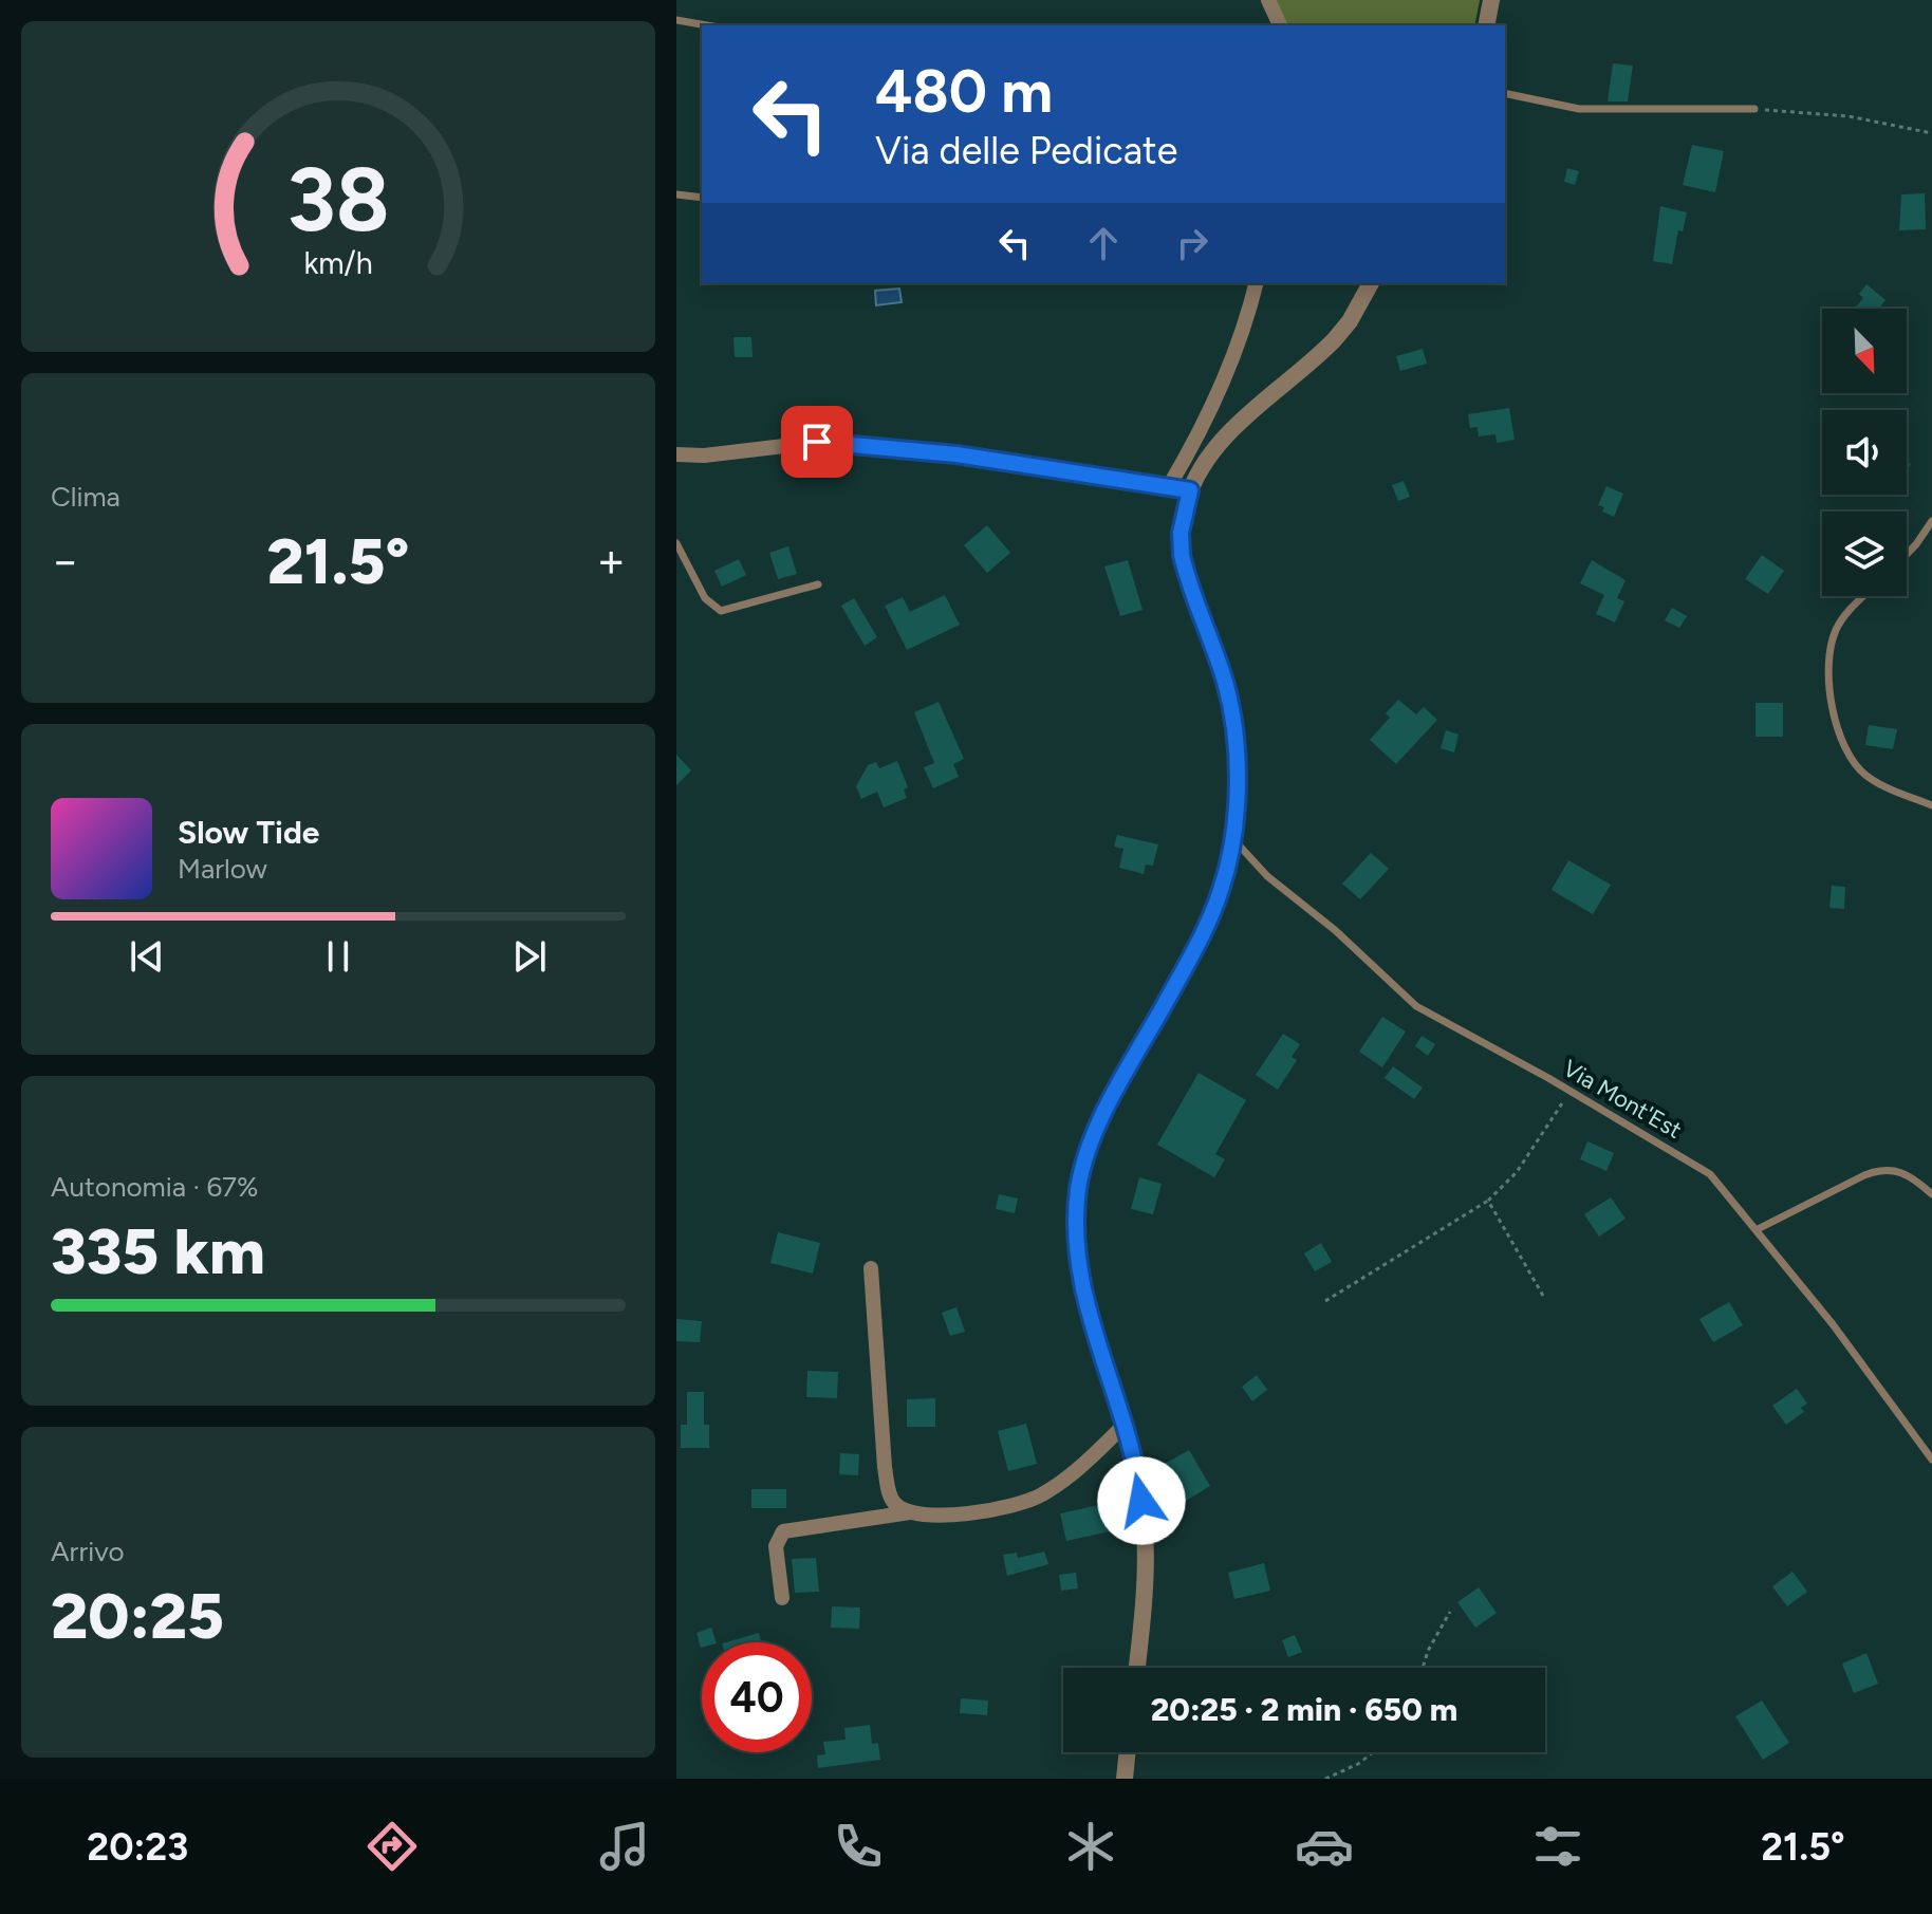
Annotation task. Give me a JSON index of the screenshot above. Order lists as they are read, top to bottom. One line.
{"streets":{"lane":["Via Mont'Est"]},"north":"bottom right","page":{"turn":["480 m","Via delle Pedicate"],"tile":["Clima",["Autonomia · 67%","335 km"],["Arrivo","20:25"]],"heat":["−","21.5°","+"],"song":["Slow Tide","Marlow"],"limit":"40","trip":"20:25 · 2 min · 650 m","tabs":["20:23","21.5°"],"gauge":["38","km/h"]}}
